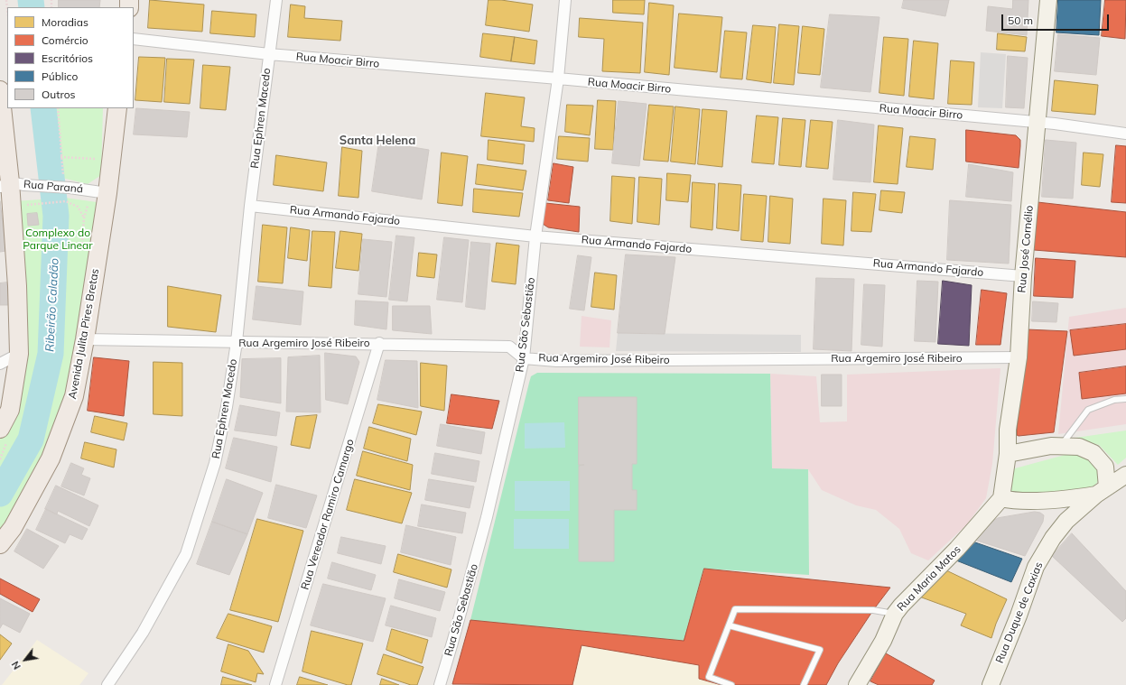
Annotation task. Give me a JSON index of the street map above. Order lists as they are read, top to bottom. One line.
{"streets":{"main road":["Rua José Cornélio","Avenida Julita Pires Bretas","Rua Maria Matos","Rua Duque de Caxias"],"street":["Rua Moacir Birro","Rua Ephren Macedo","Rua Paraná","Rua Armando Fajardo","Rua São Sebastião","Rua Argemiro José Ribeiro","Rua Vereador Ramiro Camargo"]},"crossings":[["Rua Moacir Birro","Rua Ephren Macedo"],["Rua Moacir Birro","Rua José Cornélio"],["Rua Moacir Birro","Rua São Sebastião"],["Rua Ephren Macedo","Rua Armando Fajardo"],["Rua Ephren Macedo","Rua Argemiro José Ribeiro"],["Rua Paraná","Avenida Julita Pires Bretas"],["Rua Armando Fajardo","Rua José Cornélio"],["Rua Armando Fajardo","Rua São Sebastião"],["Rua José Cornélio","Rua Argemiro José Ribeiro"],["Rua José Cornélio","Rua Maria Matos"],["Rua São Sebastião","Rua Argemiro José Ribeiro"],["Avenida Julita Pires Bretas","Rua Argemiro José Ribeiro"],["Rua Argemiro José Ribeiro","Rua Vereador Ramiro Camargo"]],"districts":["Santa Helena"],"water":["Ribeirão Caladão"],"parks":["Complexo do Parque Linear"],"legend":["Moradias","Comércio","Escritórios","Público","Outros"],"scale_bar":"50 m","north":"bottom left"}
